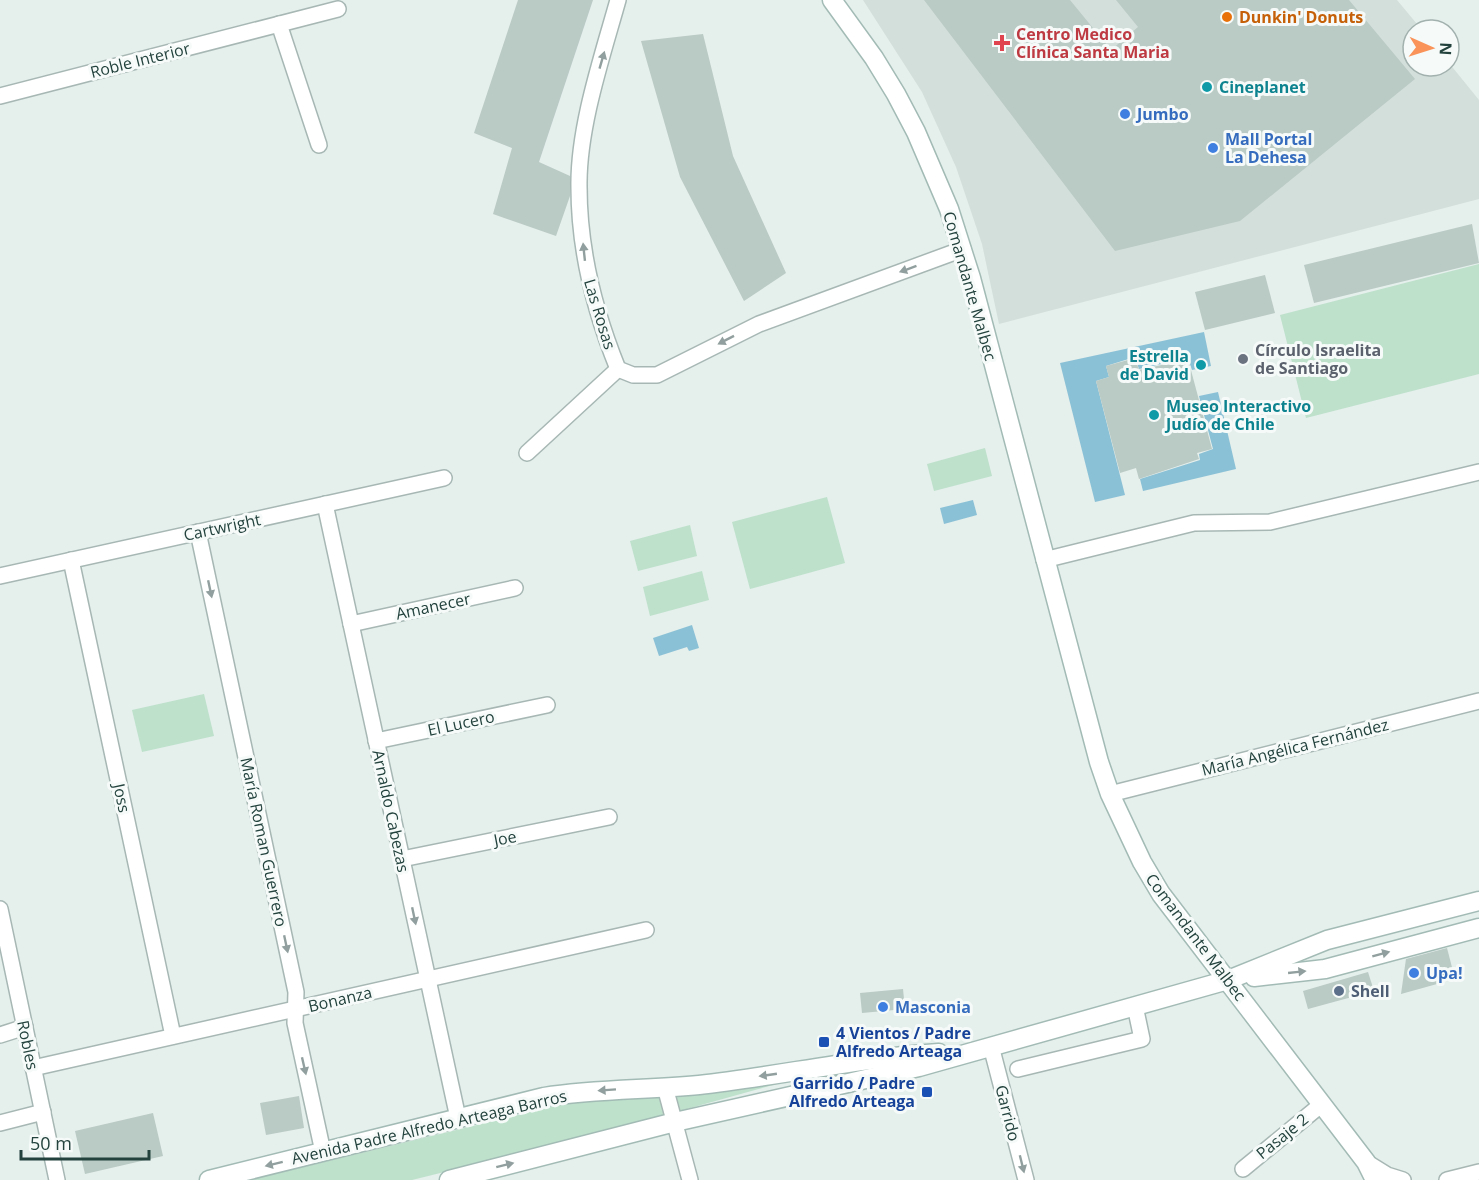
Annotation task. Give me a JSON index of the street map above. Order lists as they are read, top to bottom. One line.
{"streets":{"main road":["Comandante Malbec","Avenida Padre Alfredo Arteaga Barros"],"street":["Roble Interior","Las Rosas","Cartwright","Amanecer","El Lucero","María Angélica Fernández","Joss","Arnaldo Cabezas","Joe","María Roman Guerrero","Bonanza","Robles","Garrido","Pasaje 2"]},"crossings":[["Comandante Malbec","Las Rosas"],["Comandante Malbec","María Angélica Fernández"],["Comandante Malbec","Avenida Padre Alfredo Arteaga Barros"],["Comandante Malbec","Pasaje 2"],["Cartwright","Joss"],["Cartwright","Arnaldo Cabezas"],["Cartwright","María Roman Guerrero"],["Amanecer","Arnaldo Cabezas"],["El Lucero","Arnaldo Cabezas"],["Joss","Bonanza"],["Arnaldo Cabezas","Joe"],["Arnaldo Cabezas","Bonanza"],["Arnaldo Cabezas","Avenida Padre Alfredo Arteaga Barros"],["María Roman Guerrero","Bonanza"],["María Roman Guerrero","Avenida Padre Alfredo Arteaga Barros"],["Bonanza","Robles"],["Garrido","Avenida Padre Alfredo Arteaga Barros"]],"one_way":["María Roman Guerrero","Garrido"],"places":{"other":["Dunkin' Donuts","Cineplanet","Jumbo","Mall Portal La Dehesa","Círculo Israelita de Santiago","Estrella de David","Museo Interactivo Judío de Chile","Upa!","Shell","Masconia"],"health":["Centro Medico Clínica Santa Maria"],"transit":["4 Vientos / Padre Alfredo Arteaga","Garrido / Padre Alfredo Arteaga"]},"scale_bar":"50 m","north":"right"}
